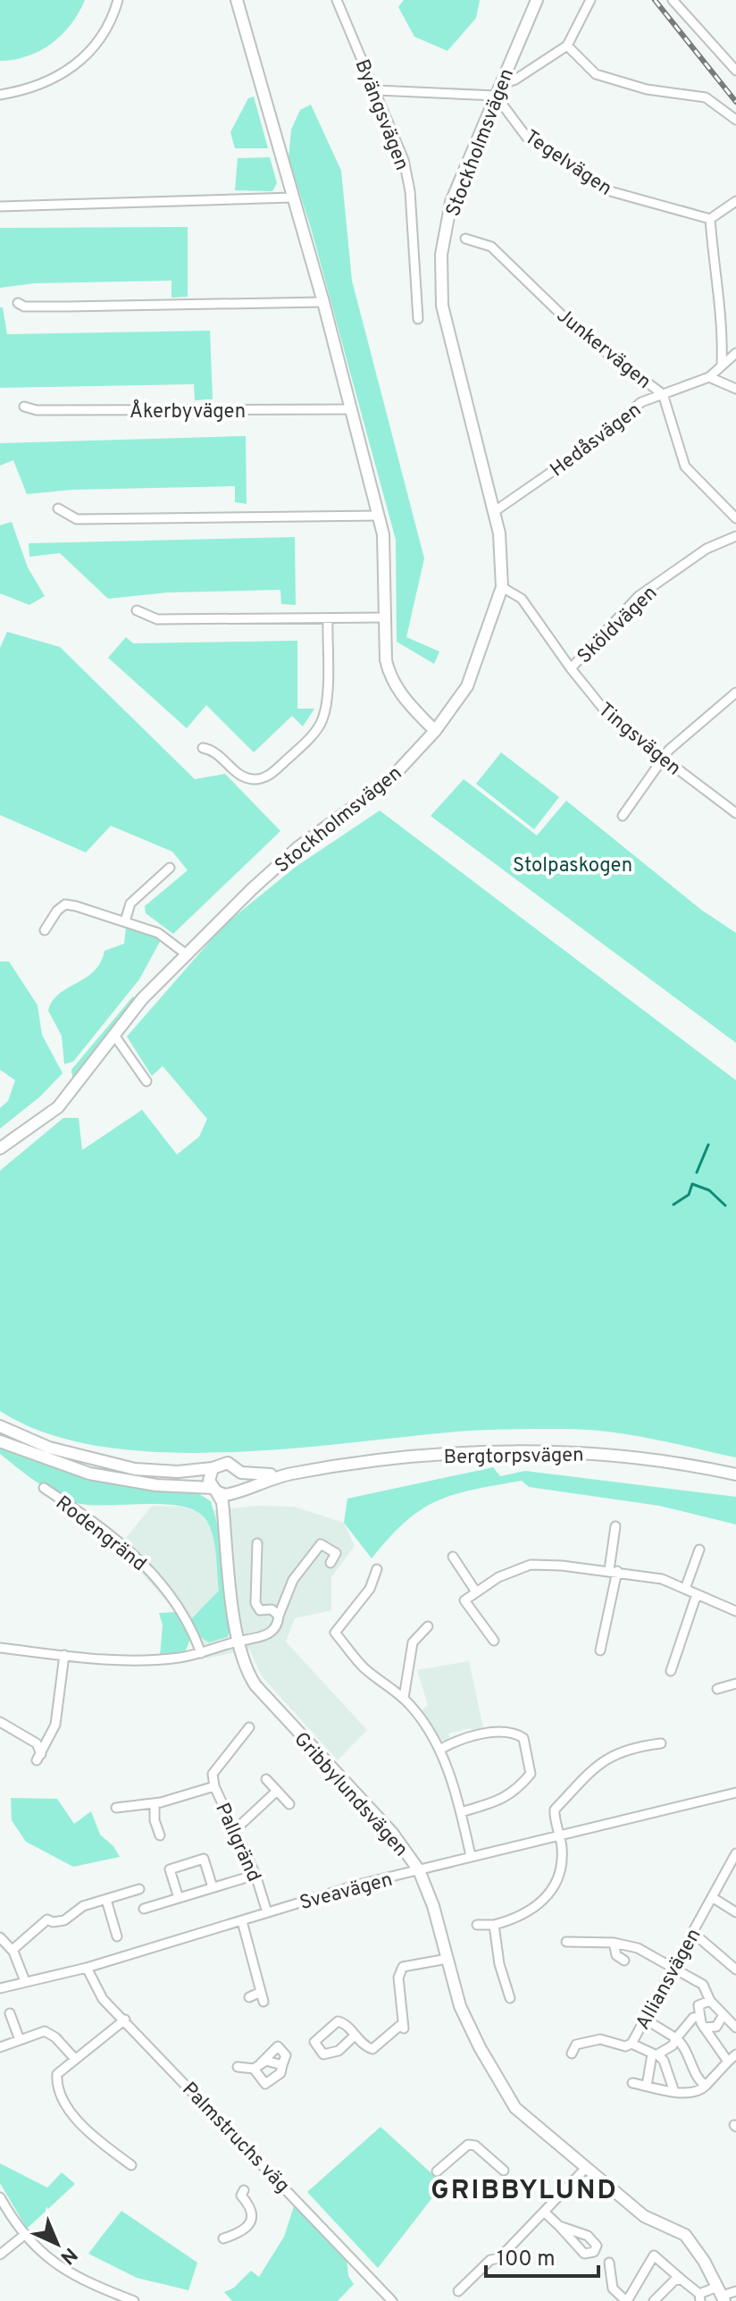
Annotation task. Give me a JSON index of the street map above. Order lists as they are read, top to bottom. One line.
{"streets":{"main road":["Stockholmsvägen","Bergtorpsvägen","Gribbylundsvägen"],"street":["Byängsvägen","Tegelvägen","Junkervägen","Åkerbyvägen","Hedåsvägen","Sköldvägen","Tingsvägen","Rodengränd","Pallgränd","Sveavägen","Alliansvägen","Palmstruchs väg"]},"crossings":[["Stockholmsvägen","Tegelvägen"],["Stockholmsvägen","Hedåsvägen"],["Stockholmsvägen","Tingsvägen"],["Junkervägen","Hedåsvägen"],["Sköldvägen","Tingsvägen"],["Bergtorpsvägen","Gribbylundsvägen"],["Gribbylundsvägen","Sveavägen"],["Pallgränd","Sveavägen"],["Sveavägen","Palmstruchs väg"]],"districts":["GRIBBYLUND"],"parks":["Stolpaskogen"],"scale_bar":"100 m","north":"bottom right"}
